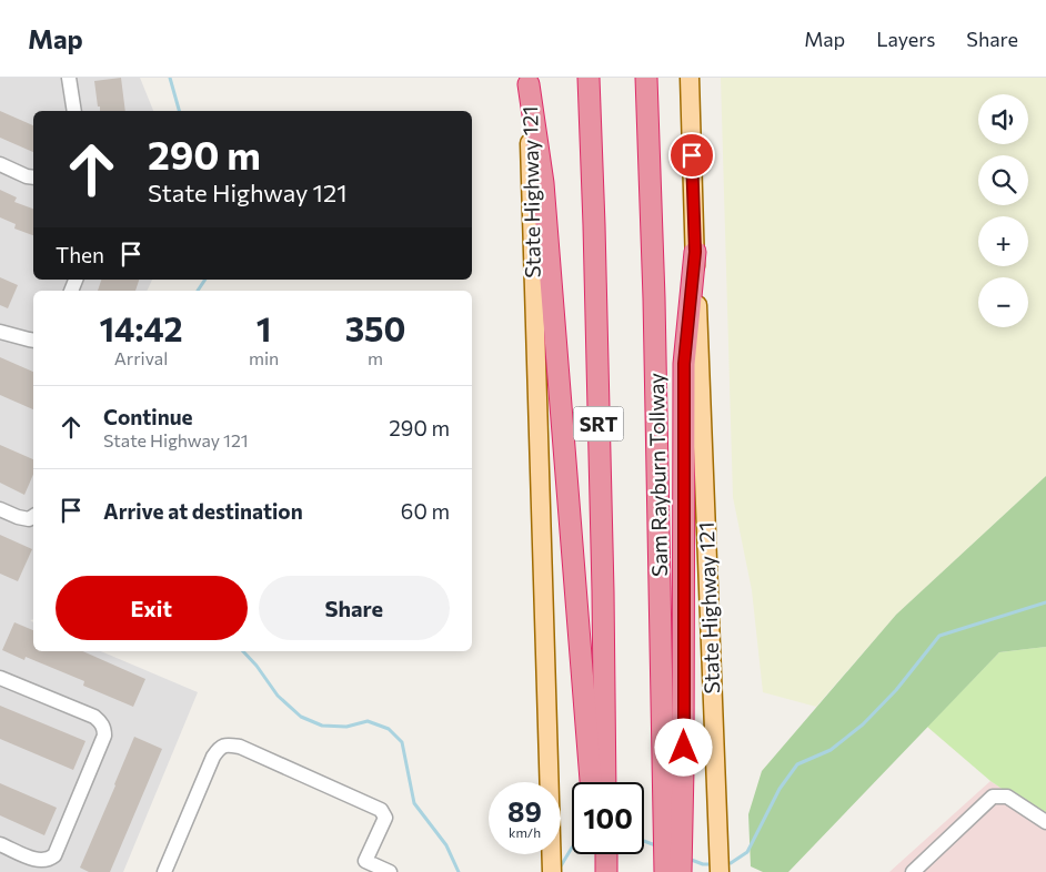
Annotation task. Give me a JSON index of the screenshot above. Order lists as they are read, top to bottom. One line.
{"streets":{"highway":["SRT","Sam Rayburn Tollway"],"main road":["State Highway 121"]},"page":{"header":"Map","nav":["Map","Layers","Share"],"map_buttons":["+","−"],"turn":["290 m","State Highway 121"],"then":"Then","eta":["14:42","Arrival","1","min","350","m"],"list":[{"name":"Continue","note":"State Highway 121","value":"290 m"},{"name":"Arrive at destination","value":"60 m"}],"buttons":["Exit","Share"],"speed":"89 km/h","limit":"100"}}
